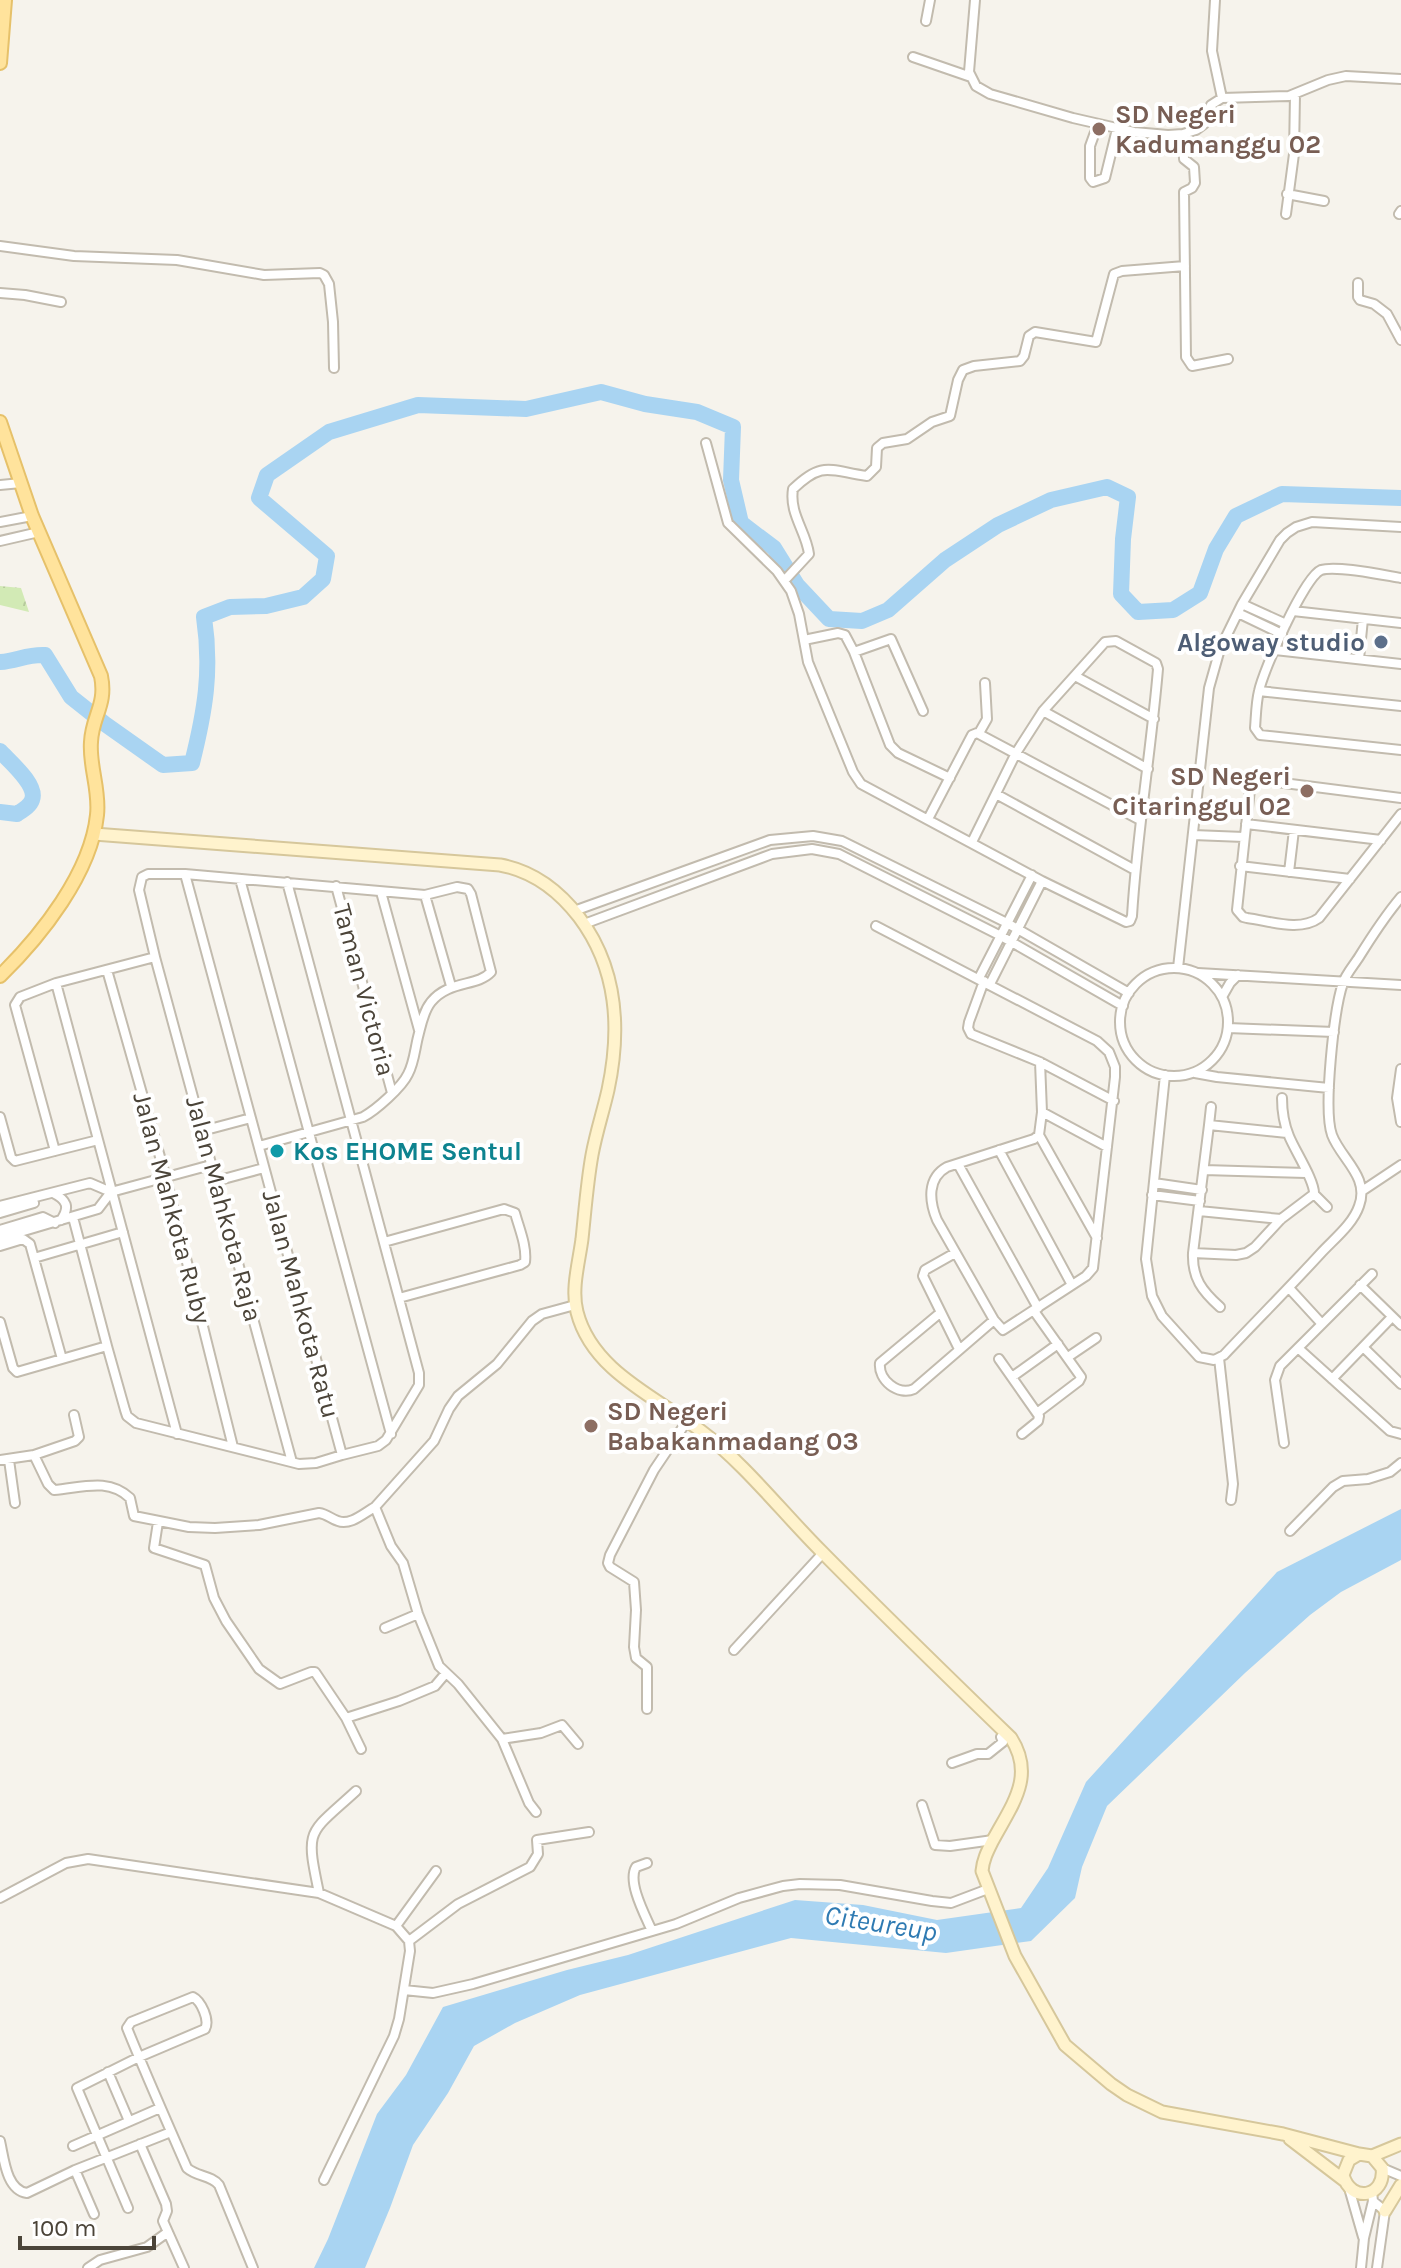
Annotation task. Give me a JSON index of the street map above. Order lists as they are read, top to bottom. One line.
{"streets":{"street":["Taman Victoria","Jalan Mahkota Ruby","Jalan Mahkota Raja","Jalan Mahkota Ratu"]},"crossings":[["Taman Victoria","Jalan Mahkota Raja"],["Taman Victoria","Jalan Mahkota Ratu"]],"water":["Citeureup"],"places":["SD Negeri Kadumanggu 02","Algoway studio","SD Negeri Citaringgul 02","Kos EHOME Sentul","SD Negeri Babakanmadang 03"],"scale_bar":"100 m"}
